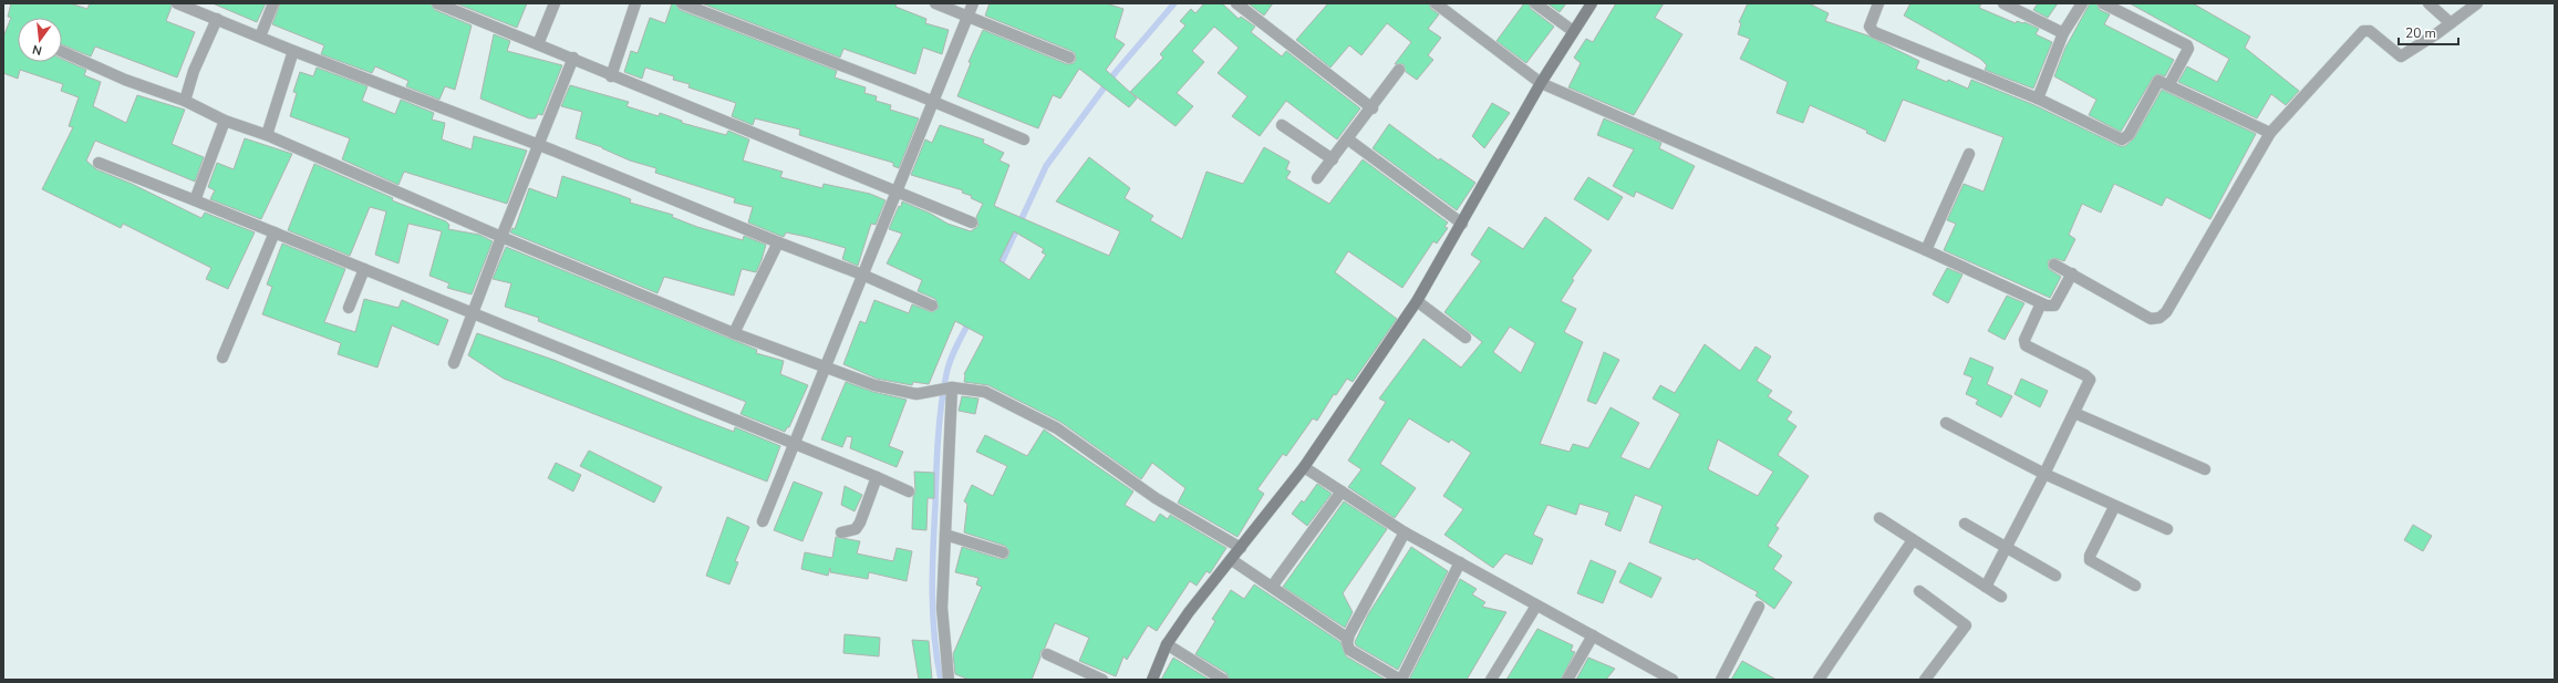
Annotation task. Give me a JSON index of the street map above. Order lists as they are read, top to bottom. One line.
{"scale_bar":"20 m","north":"bottom"}
